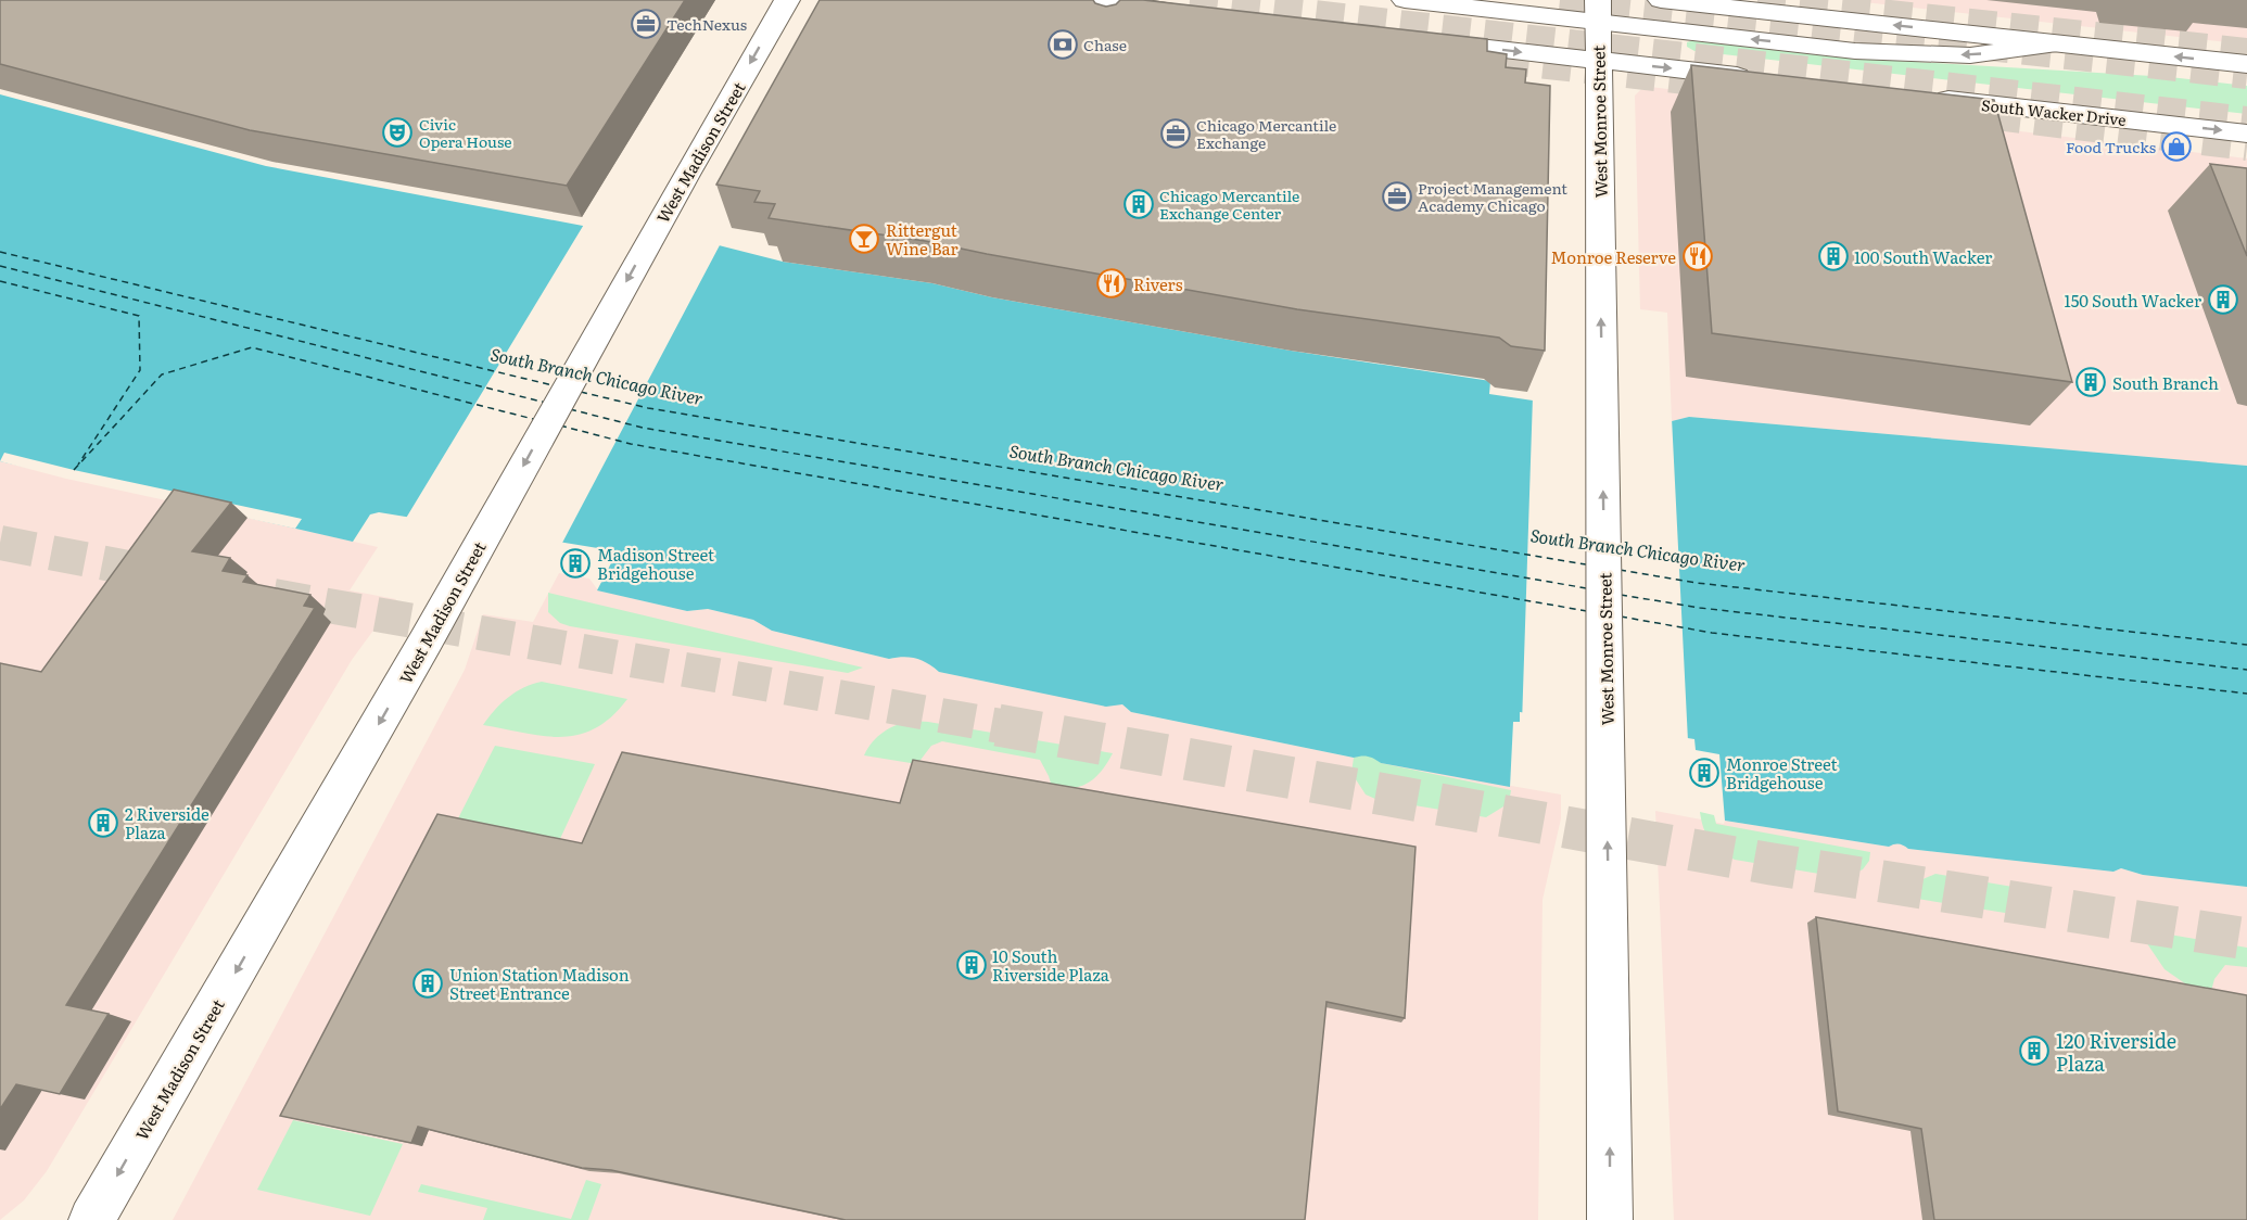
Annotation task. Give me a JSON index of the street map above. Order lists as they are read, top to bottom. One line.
{"streets":{"main road":["South Wacker Drive","West Monroe Street","West Madison Street"]},"one_way":["West Monroe Street","West Madison Street"],"water":["South Branch Chicago River"],"places":{"office":["TechNexus","Chicago Mercantile Exchange","Project Management Academy Chicago"],"bank":["Chase"],"theatre":["Civic Opera House"],"shop":["Food Trucks"],"building":["Chicago Mercantile Exchange Center","100 South Wacker","150 South Wacker","South Branch","Madison Street Bridgehouse","Monroe Street Bridgehouse","2 Riverside Plaza","10 South Riverside Plaza","Union Station Madison Street Entrance","120 Riverside Plaza"],"bar":["Rittergut Wine Bar"],"restaurant":["Monroe Reserve","Rivers"]}}
